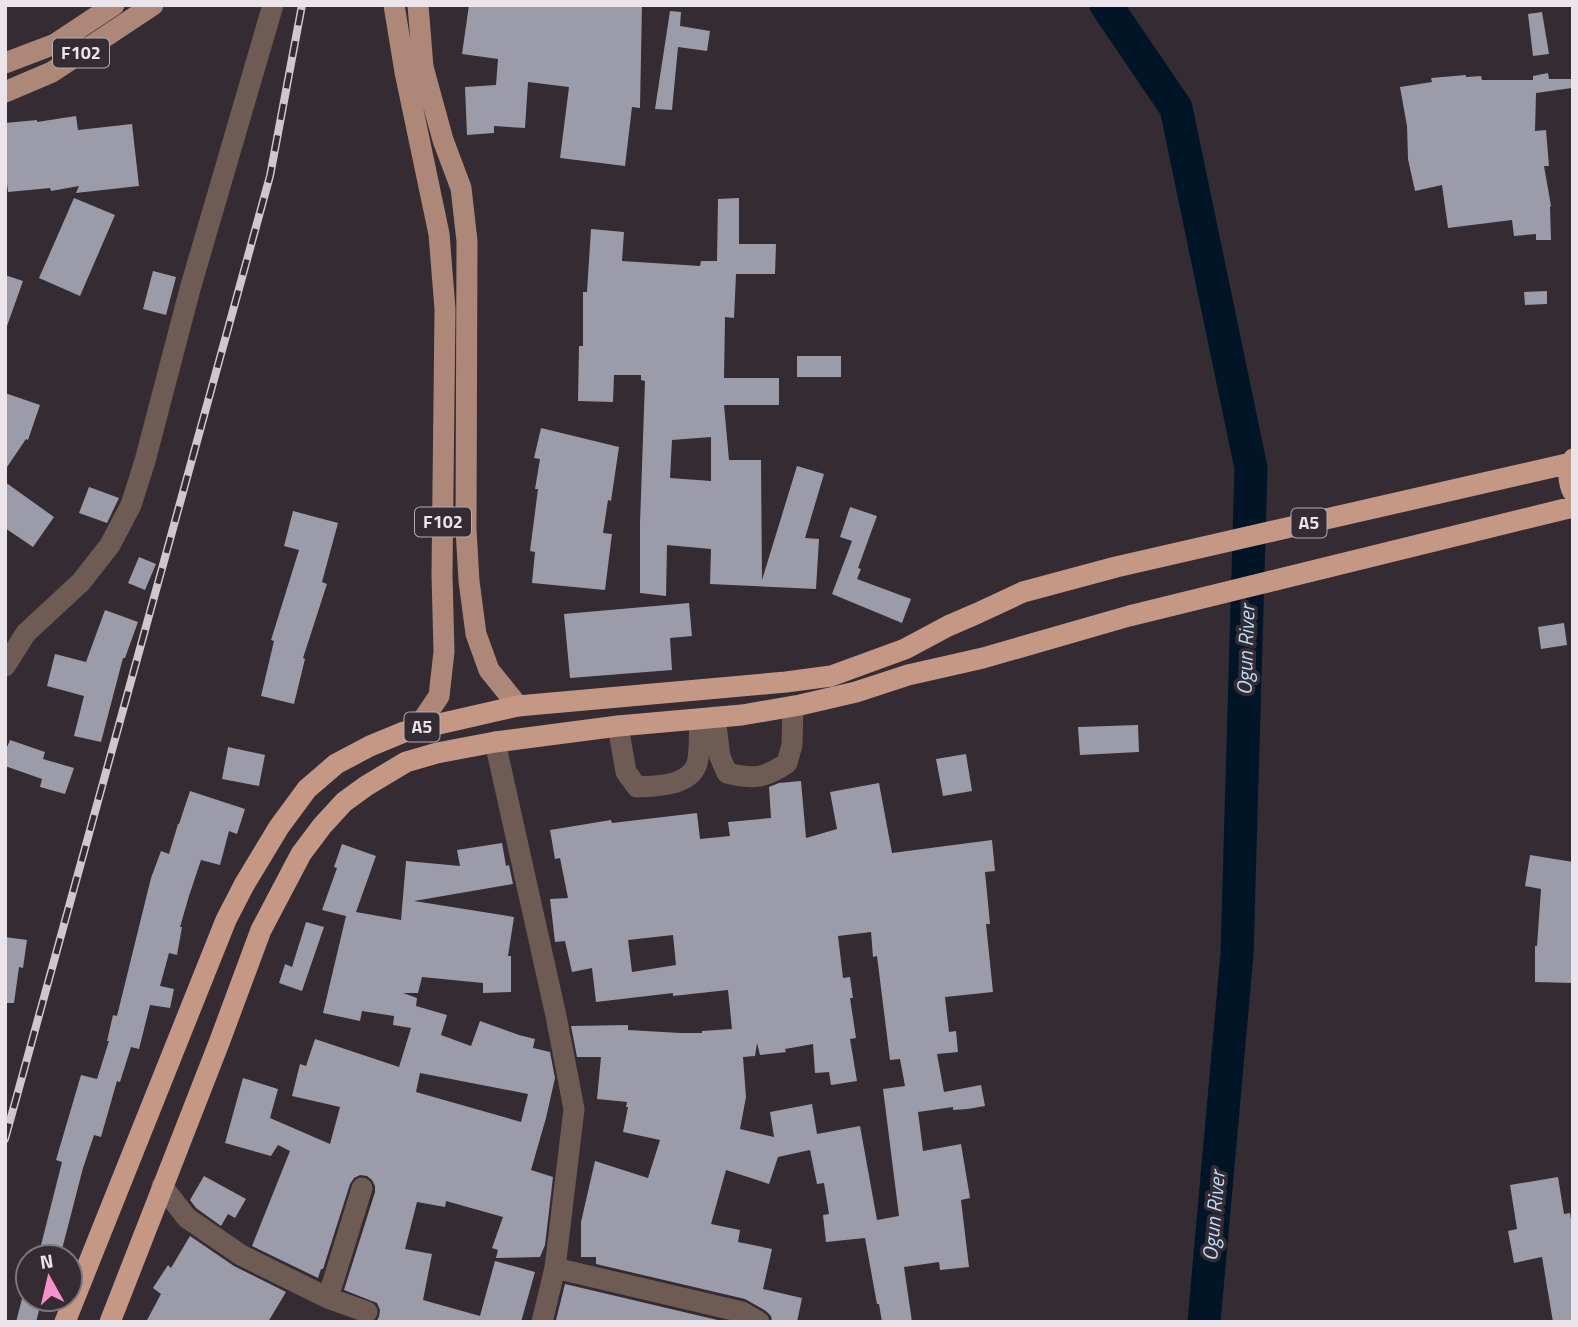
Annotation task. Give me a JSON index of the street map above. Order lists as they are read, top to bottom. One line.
{"streets":{"highway":["A5"],"main road":["F102"]},"crossings":[["F102","A5"]],"water":["Ogun River"],"north":"top"}
